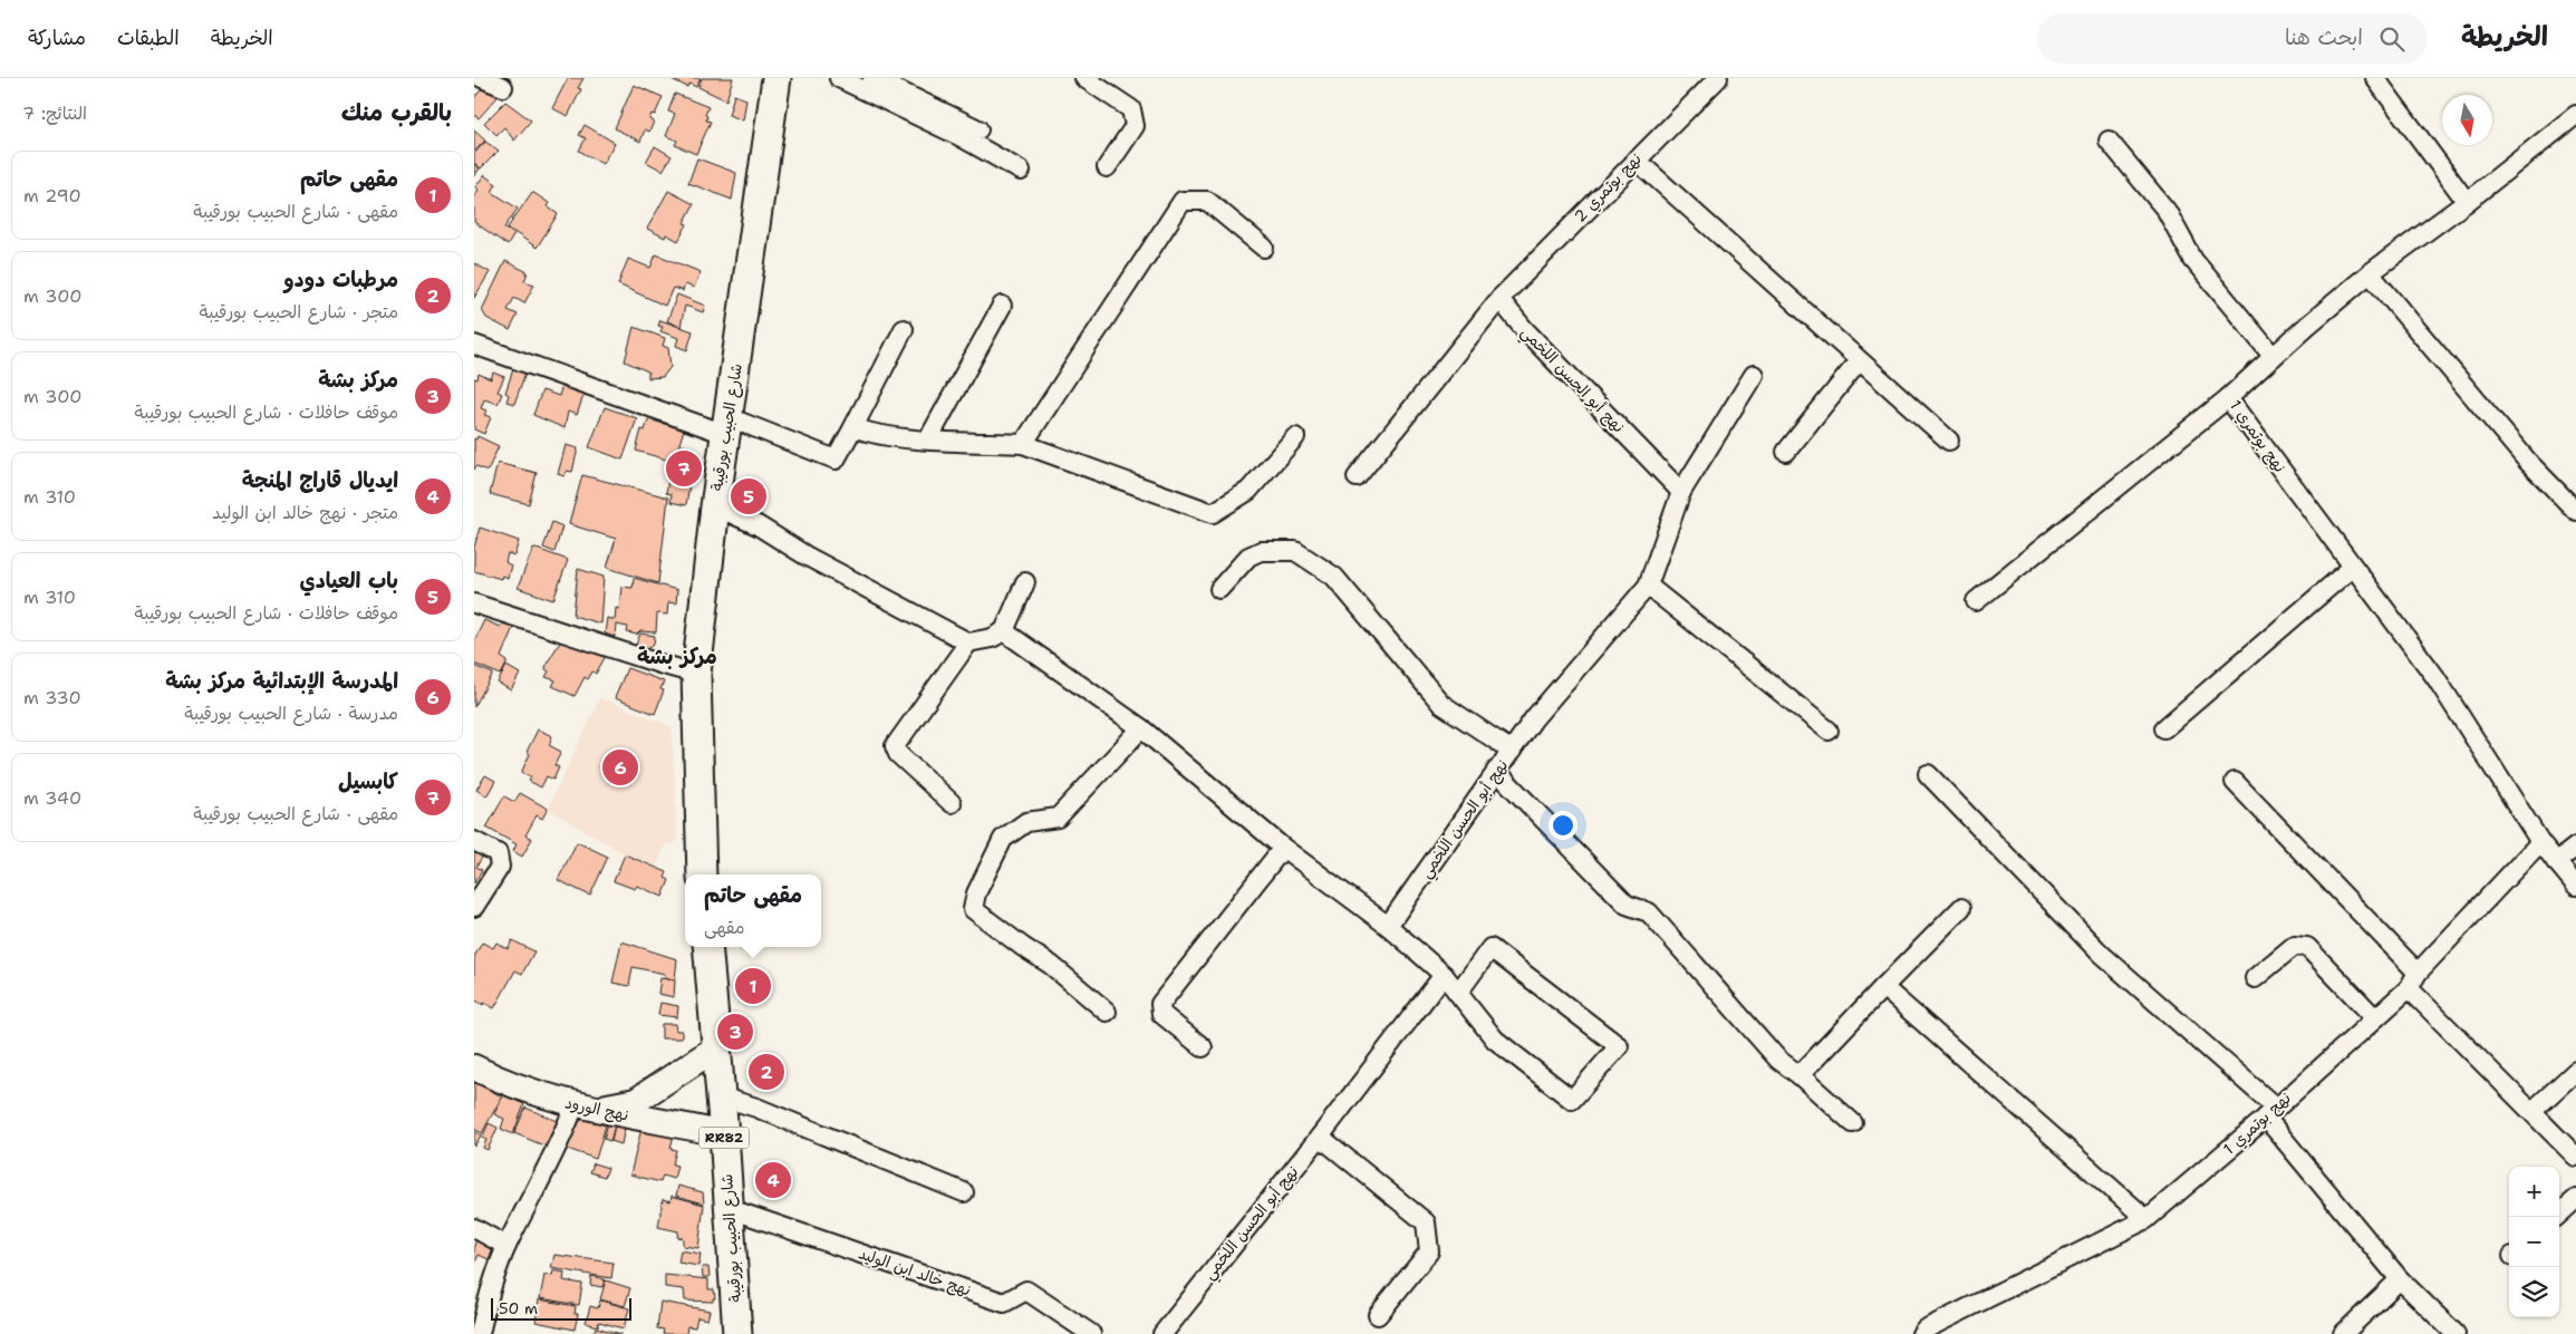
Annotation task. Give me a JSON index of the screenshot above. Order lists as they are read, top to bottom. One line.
{"streets":{"main road":["شارع الحبيب بورقيبة","RR82"],"street":["نهج بوتمري 2","نهج أبو الحسن اللخمي","نهج بوتمري 1","نهج الورود","نهج خالد ابن الوليد"]},"crossings":[["نهج بوتمري 2","نهج أبو الحسن اللخمي"],["شارع الحبيب بورقيبة","نهج الورود"],["شارع الحبيب بورقيبة","نهج خالد ابن الوليد"]],"districts":["مركز بشة"],"scale_bar":"50 m","north":"bottom","page":{"header":"الخريطة","search":"ابحث هنا","nav":["الخريطة","الطبقات","مشاركة"],"heading":["بالقرب منك","النتائج: 7"],"list":[{"mark":"1","name":"مقهى حاتم","note":"مقهى · شارع الحبيب بورقيبة","value":"290 m"},{"mark":"2","name":"مرطبات دودو","note":"متجر · شارع الحبيب بورقيبة","value":"300 m"},{"mark":"3","name":"مركز بشة","note":"موقف حافلات · شارع الحبيب بورقيبة","value":"300 m"},{"mark":"4","name":"ايديال قاراج المنجة","note":"متجر · نهج خالد ابن الوليد","value":"310 m"},{"mark":"5","name":"باب العيادي","note":"موقف حافلات · شارع الحبيب بورقيبة","value":"310 m"},{"mark":"6","name":"المدرسة الإبتدائية مركز بشة","note":"مدرسة · شارع الحبيب بورقيبة","value":"330 m"},{"mark":"7","name":"كابسيل","note":"مقهى · شارع الحبيب بورقيبة","value":"340 m"}],"pins":["7","5","6","1","3","2","4"],"popup":["مقهى حاتم","مقهى"],"map_buttons":["+","−"],"scale":"50 m"}}
